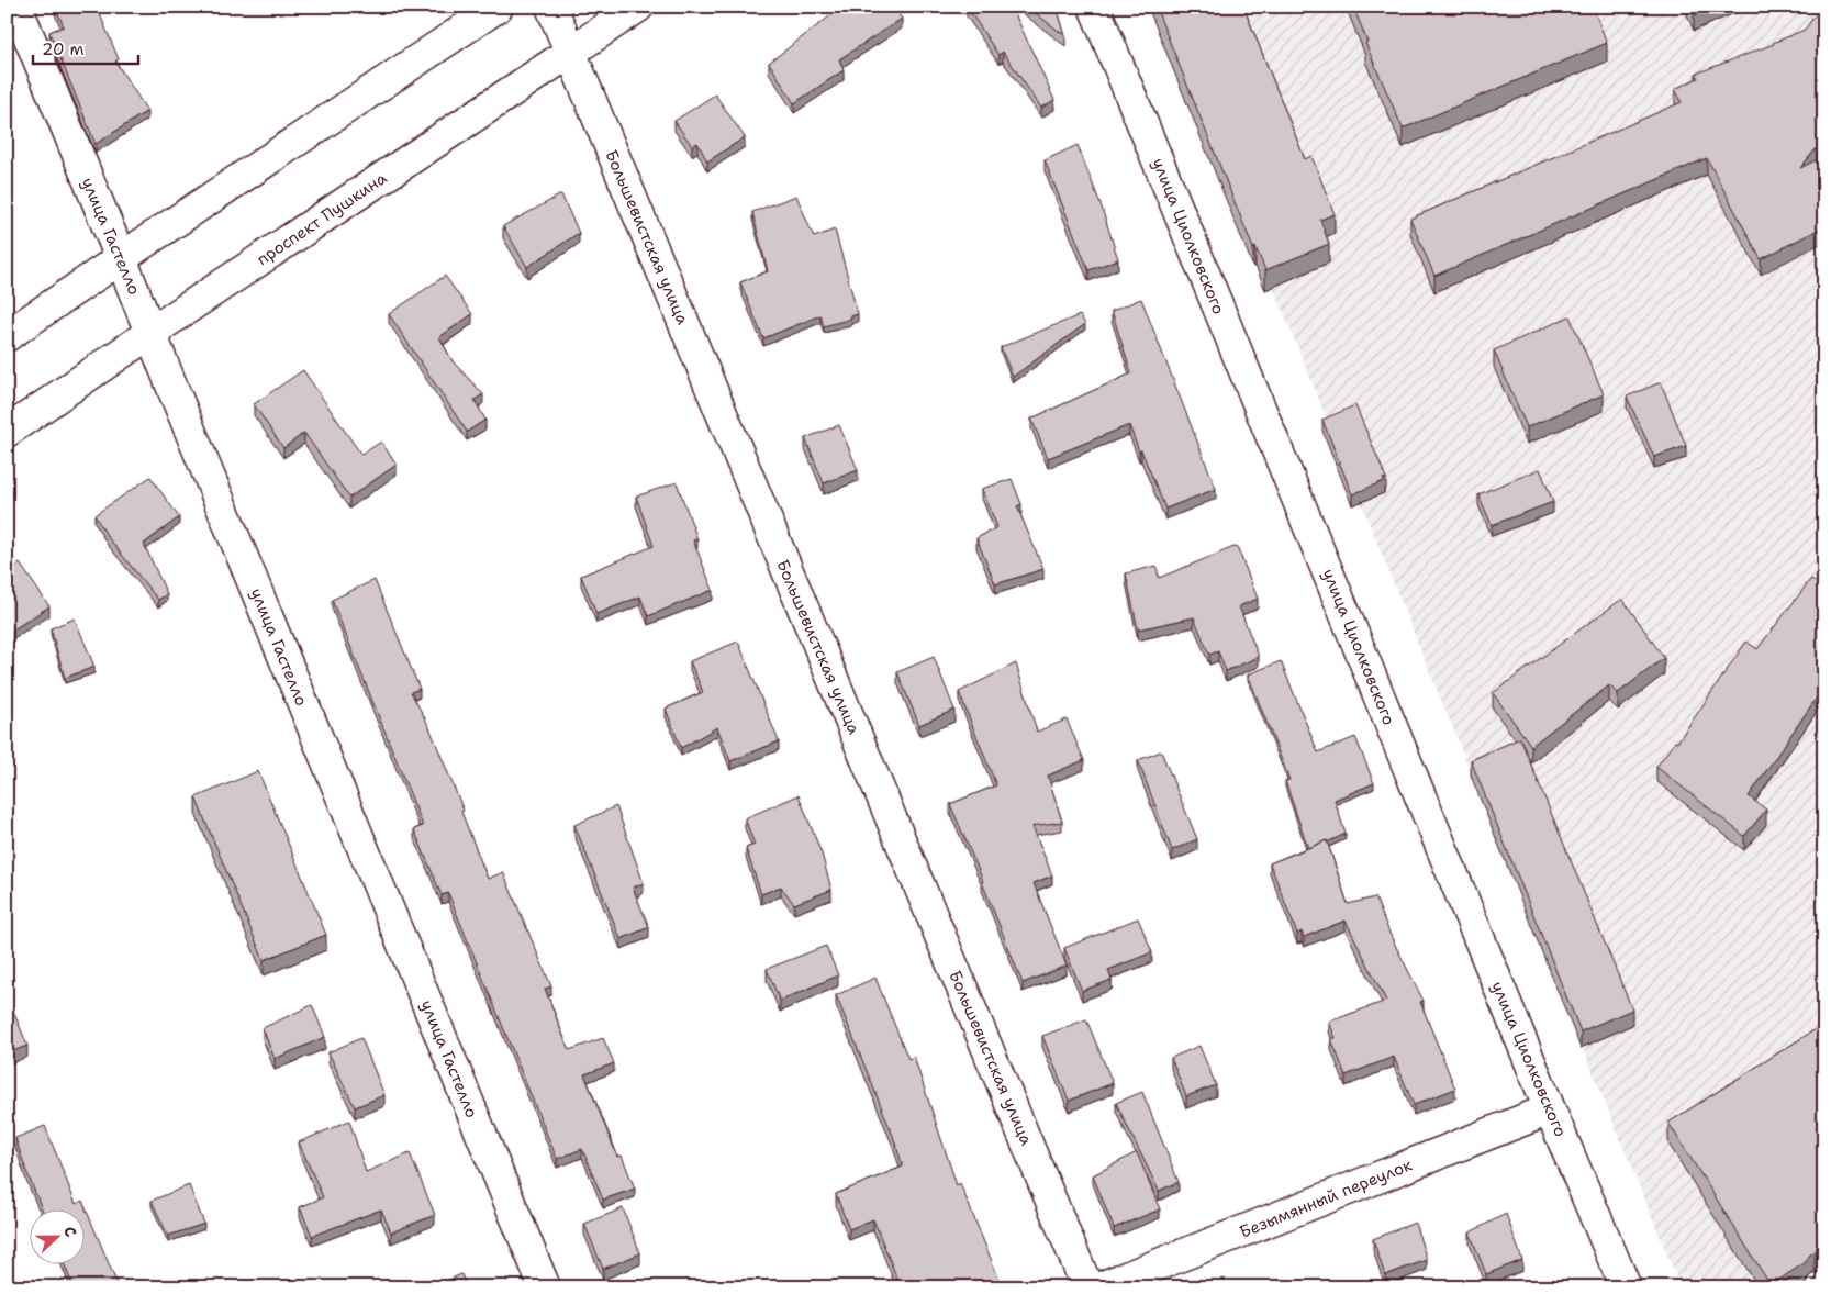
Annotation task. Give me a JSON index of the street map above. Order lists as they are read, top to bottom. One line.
{"streets":{"street":["проспект Пушкина","улица Гастелло","улица Циолковского","Большевистская улица","Безымянный переулок"]},"crossings":[["проспект Пушкина","улица Гастелло"],["проспект Пушкина","Большевистская улица"],["улица Циолковского","Безымянный переулок"]],"scale_bar":"20 m","north":"right"}
